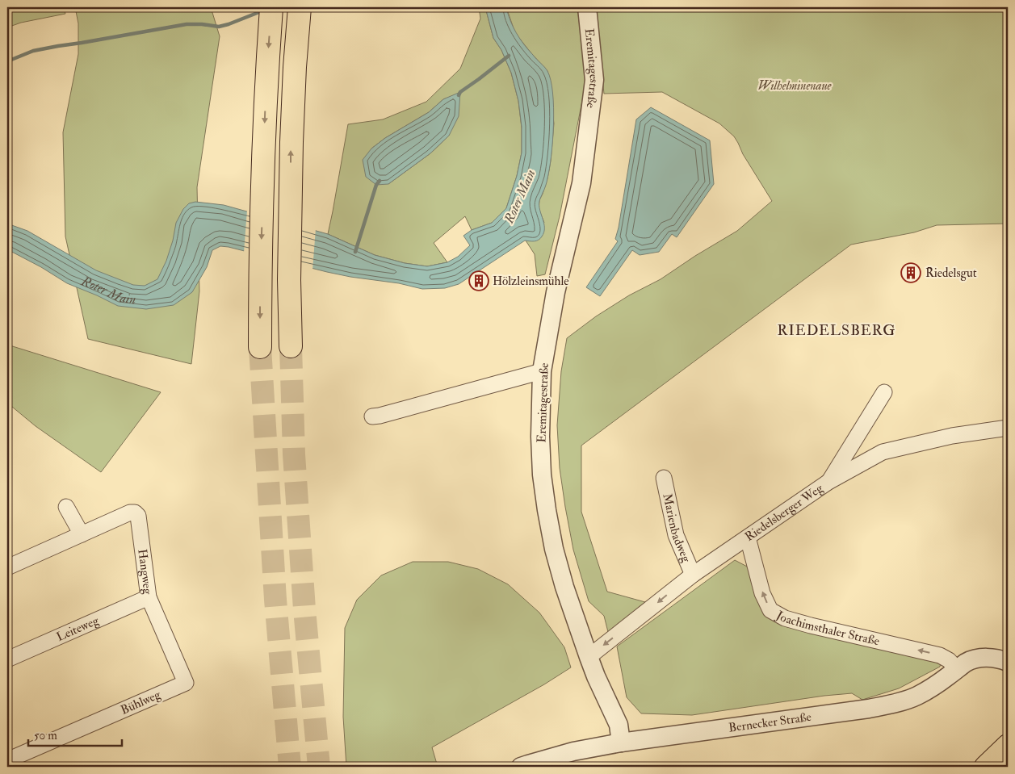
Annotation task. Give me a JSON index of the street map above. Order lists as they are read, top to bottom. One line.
{"streets":{"street":["Eremitagestraße","Riedelsberger Weg","Marienbadweg","Hangweg","Joachimsthaler Straße","Leiteweg","Bühlweg","Bernecker Straße"]},"crossings":[["Eremitagestraße","Riedelsberger Weg"],["Eremitagestraße","Bernecker Straße"],["Riedelsberger Weg","Marienbadweg"],["Riedelsberger Weg","Joachimsthaler Straße"],["Hangweg","Leiteweg"],["Hangweg","Bühlweg"],["Joachimsthaler Straße","Bernecker Straße"]],"one_way":["Joachimsthaler Straße"],"districts":["RIEDELSBERG"],"water":["Roter Main"],"parks":["Wilhelminenaue"],"places":{"building":["Riedelsgut","Hölzleinsmühle"]},"scale_bar":"50 m"}
